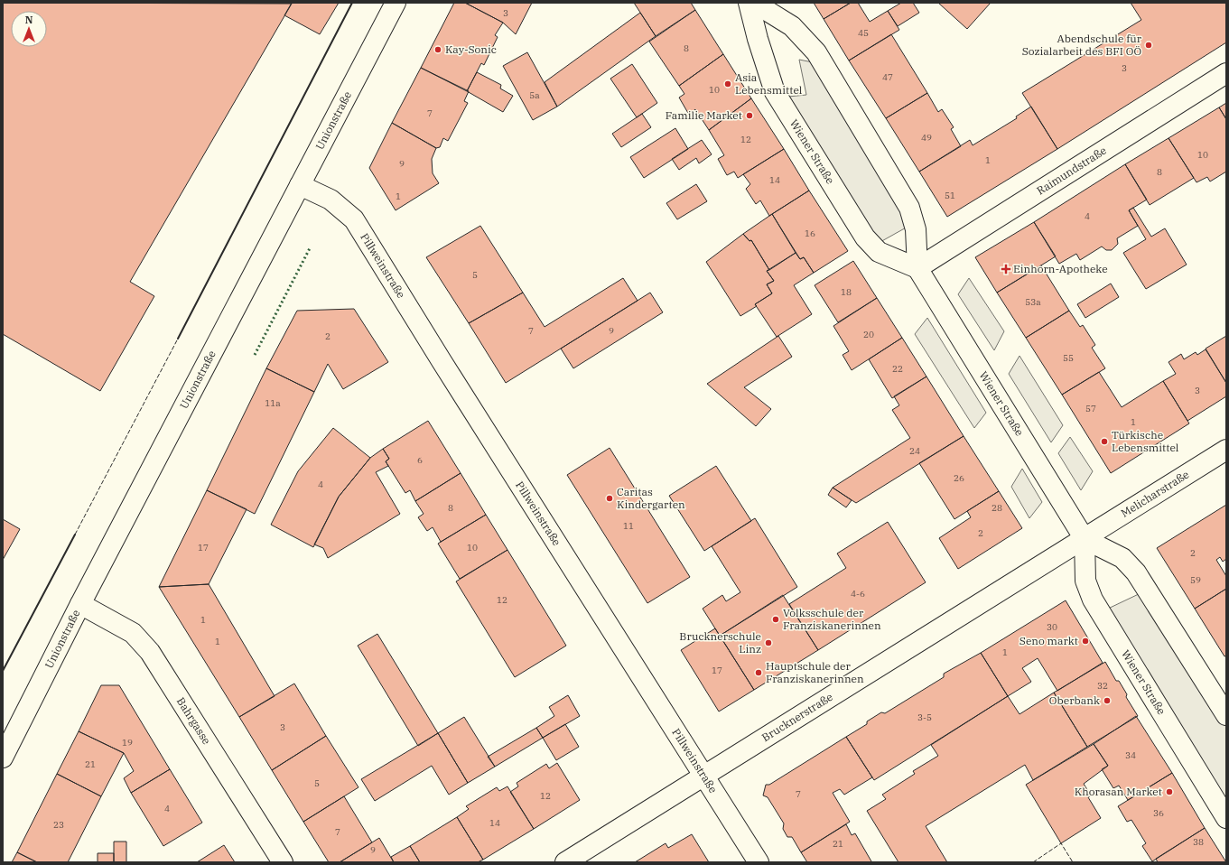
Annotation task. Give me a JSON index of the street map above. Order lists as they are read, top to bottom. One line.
{"streets":{"main road":["Unionstraße","Wiener Straße","Raimundstraße","Pillweinstraße","Melicharstraße","Brucknerstraße","Bahrgasse"]},"crossings":[["Unionstraße","Pillweinstraße"],["Unionstraße","Bahrgasse"],["Wiener Straße","Raimundstraße"],["Wiener Straße","Melicharstraße"],["Wiener Straße","Brucknerstraße"],["Pillweinstraße","Brucknerstraße"],["Melicharstraße","Brucknerstraße"]],"places":{"other":["Abendschule für Sozialarbeit des BFI OÖ","Kay-Sonic","Asia Lebensmittel","Familie Market","Türkische Lebensmittel","Caritas Kindergarten","Volksschule der Franziskanerinnen","Seno markt","Brucknerschule Linz","Hauptschule der Franziskanerinnen","Oberbank","Khorasan Market"],"health":["Einhorn-Apotheke"]},"house_numbers":["3","45","8","3","47","10","5a","7","49","12","10","1","9","8","14","51","1","4","16","5","18","53a","7","9","20","2","55","22","3","11a","57","1","24","6","26","4","8","28","11","2","17","10","2","59","4-6","12","1","30","1","1","17","32","3-5","3","19","34","21","5","7","12","4","36","14","23","7","38","21","9"],"north":"top"}
